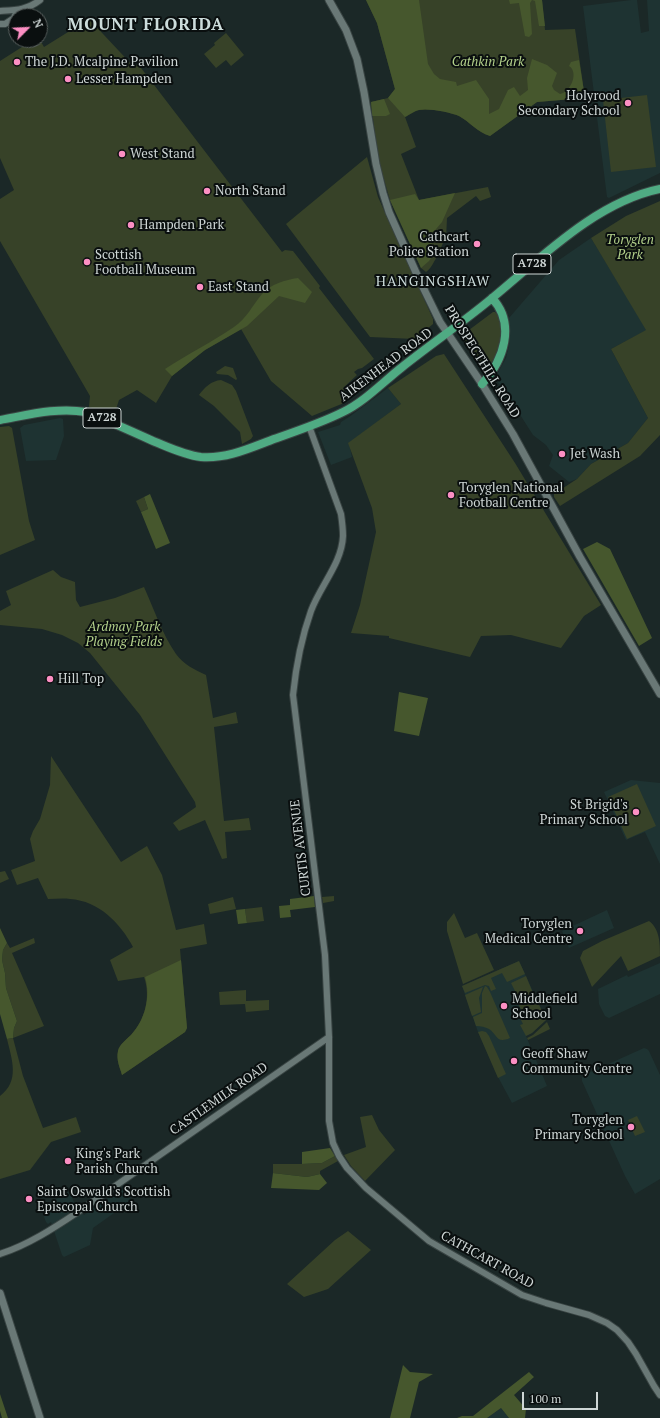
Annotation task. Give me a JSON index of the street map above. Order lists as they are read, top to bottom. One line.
{"streets":{"main road":["A728","PROSPECTHILL ROAD","AIKENHEAD ROAD"],"street":["CURTIS AVENUE","CASTLEMILK ROAD","CATHCART ROAD"]},"crossings":[["PROSPECTHILL ROAD","AIKENHEAD ROAD"],["AIKENHEAD ROAD","CURTIS AVENUE"],["CURTIS AVENUE","CASTLEMILK ROAD"],["CURTIS AVENUE","CATHCART ROAD"]],"districts":["MOUNT FLORIDA","HANGINGSHAW"],"parks":["Cathkin Park","Toryglen Park","Ardmay Park Playing Fields"],"places":["The J.D. Mcalpine Pavilion","Lesser Hampden","Holyrood Secondary School","West Stand","North Stand","Hampden Park","Cathcart Police Station","Scottish Football Museum","East Stand","Jet Wash","Toryglen National Football Centre","Hill Top","St Brigid's Primary School","Toryglen Medical Centre","Middlefield School","Geoff Shaw Community Centre","Toryglen Primary School","King's Park Parish Church","Saint Oswald's Scottish Episcopal Church"],"scale_bar":"100 m","north":"top right"}
